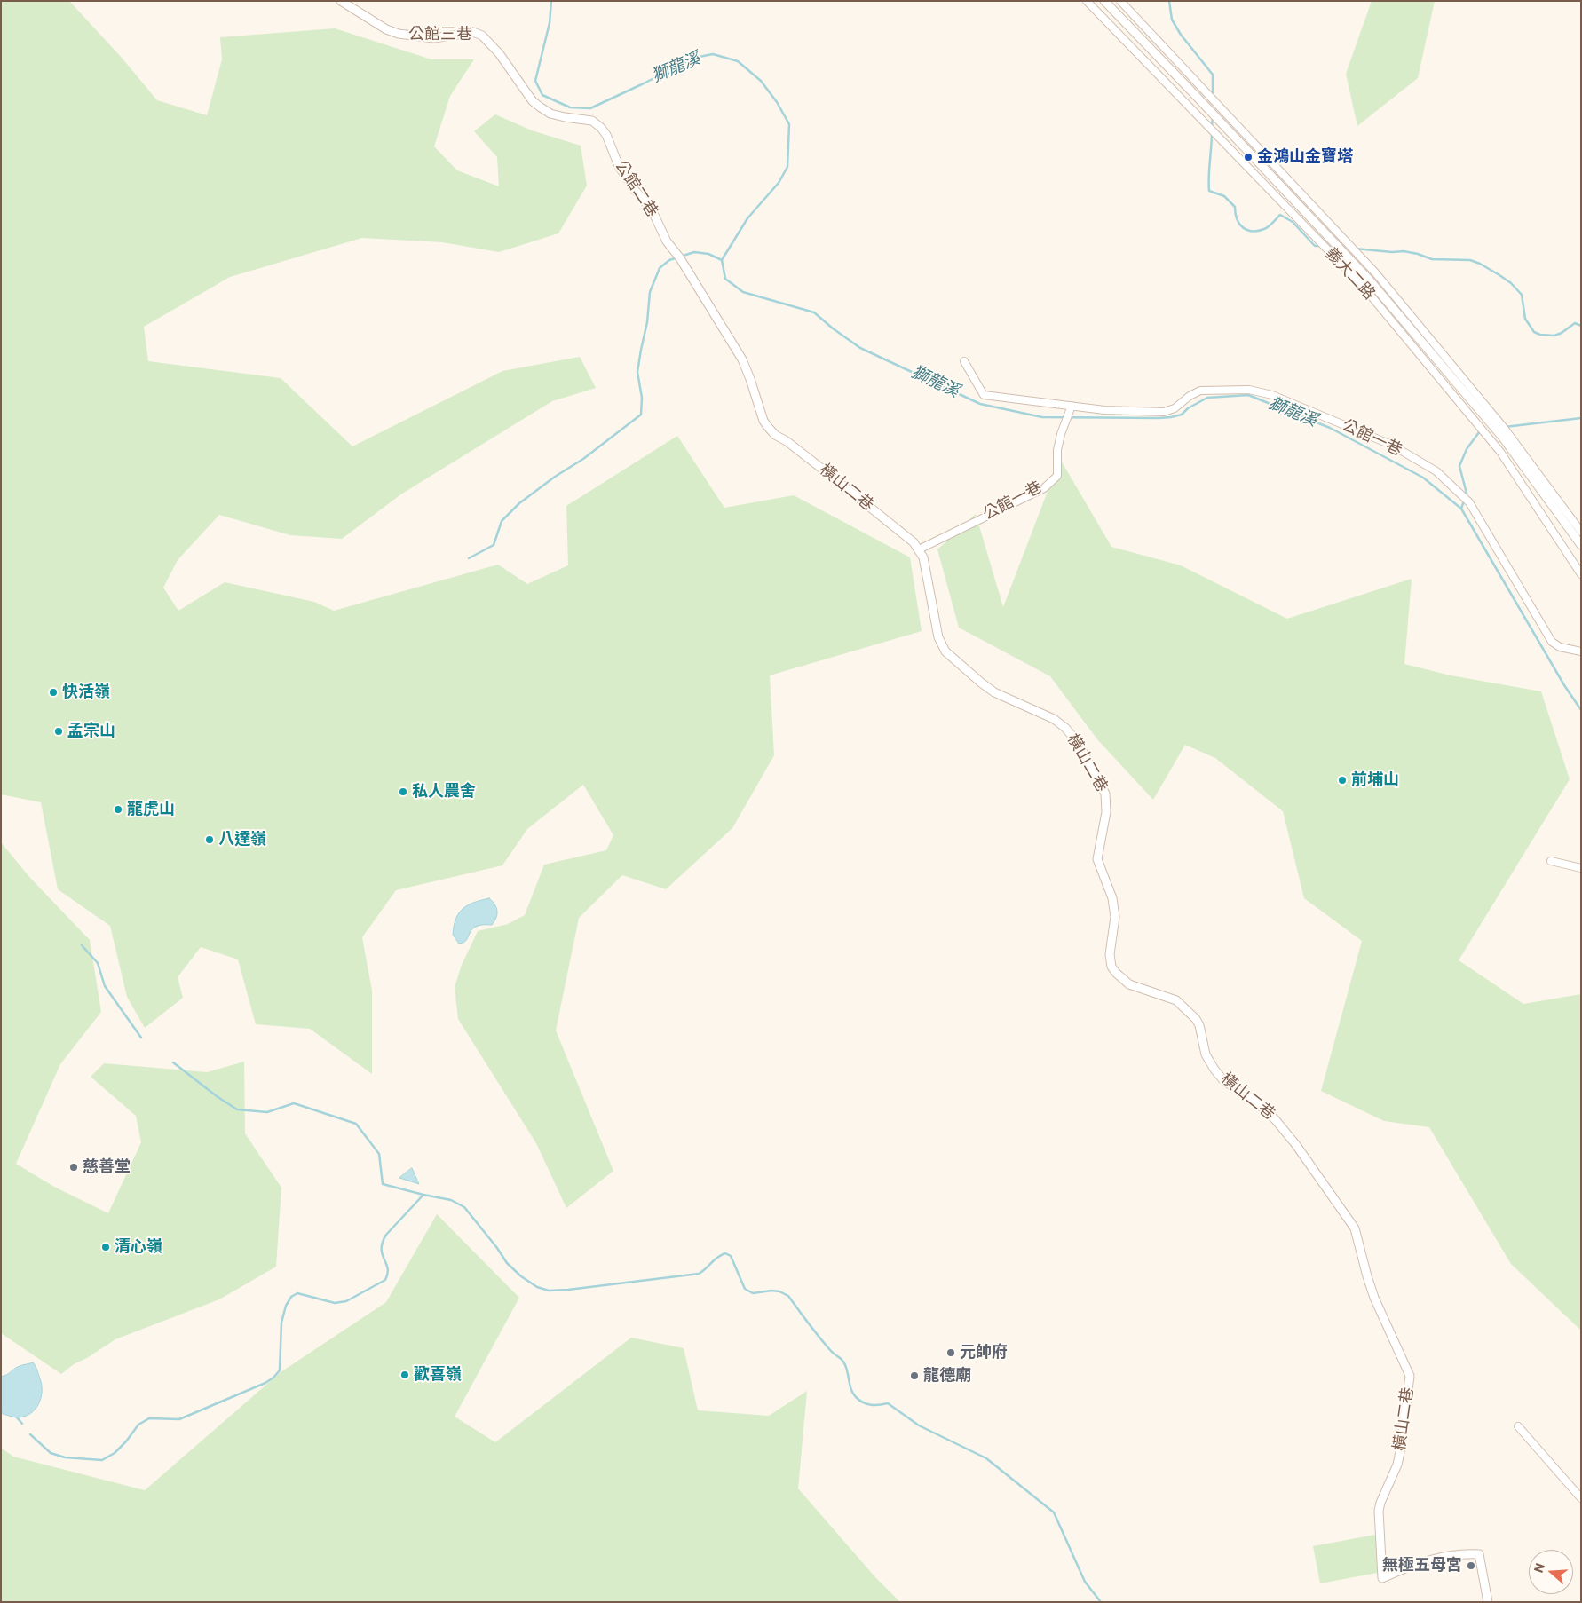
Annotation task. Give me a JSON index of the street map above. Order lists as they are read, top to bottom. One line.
{"streets":{"street":["公館三巷","公館二巷","義大二路","公館一巷","橫山二巷"]},"crossings":[["公館三巷","公館二巷"],["公館二巷","橫山二巷"],["公館一巷","橫山二巷"]],"water":["獅龍溪"],"places":["金鴻山金寶塔","快活嶺","孟宗山","前埔山","私人農舍","龍虎山","八達嶺","慈善堂","清心嶺","元帥府","歡喜嶺","龍德廟","無極五母宮"],"north":"left"}
